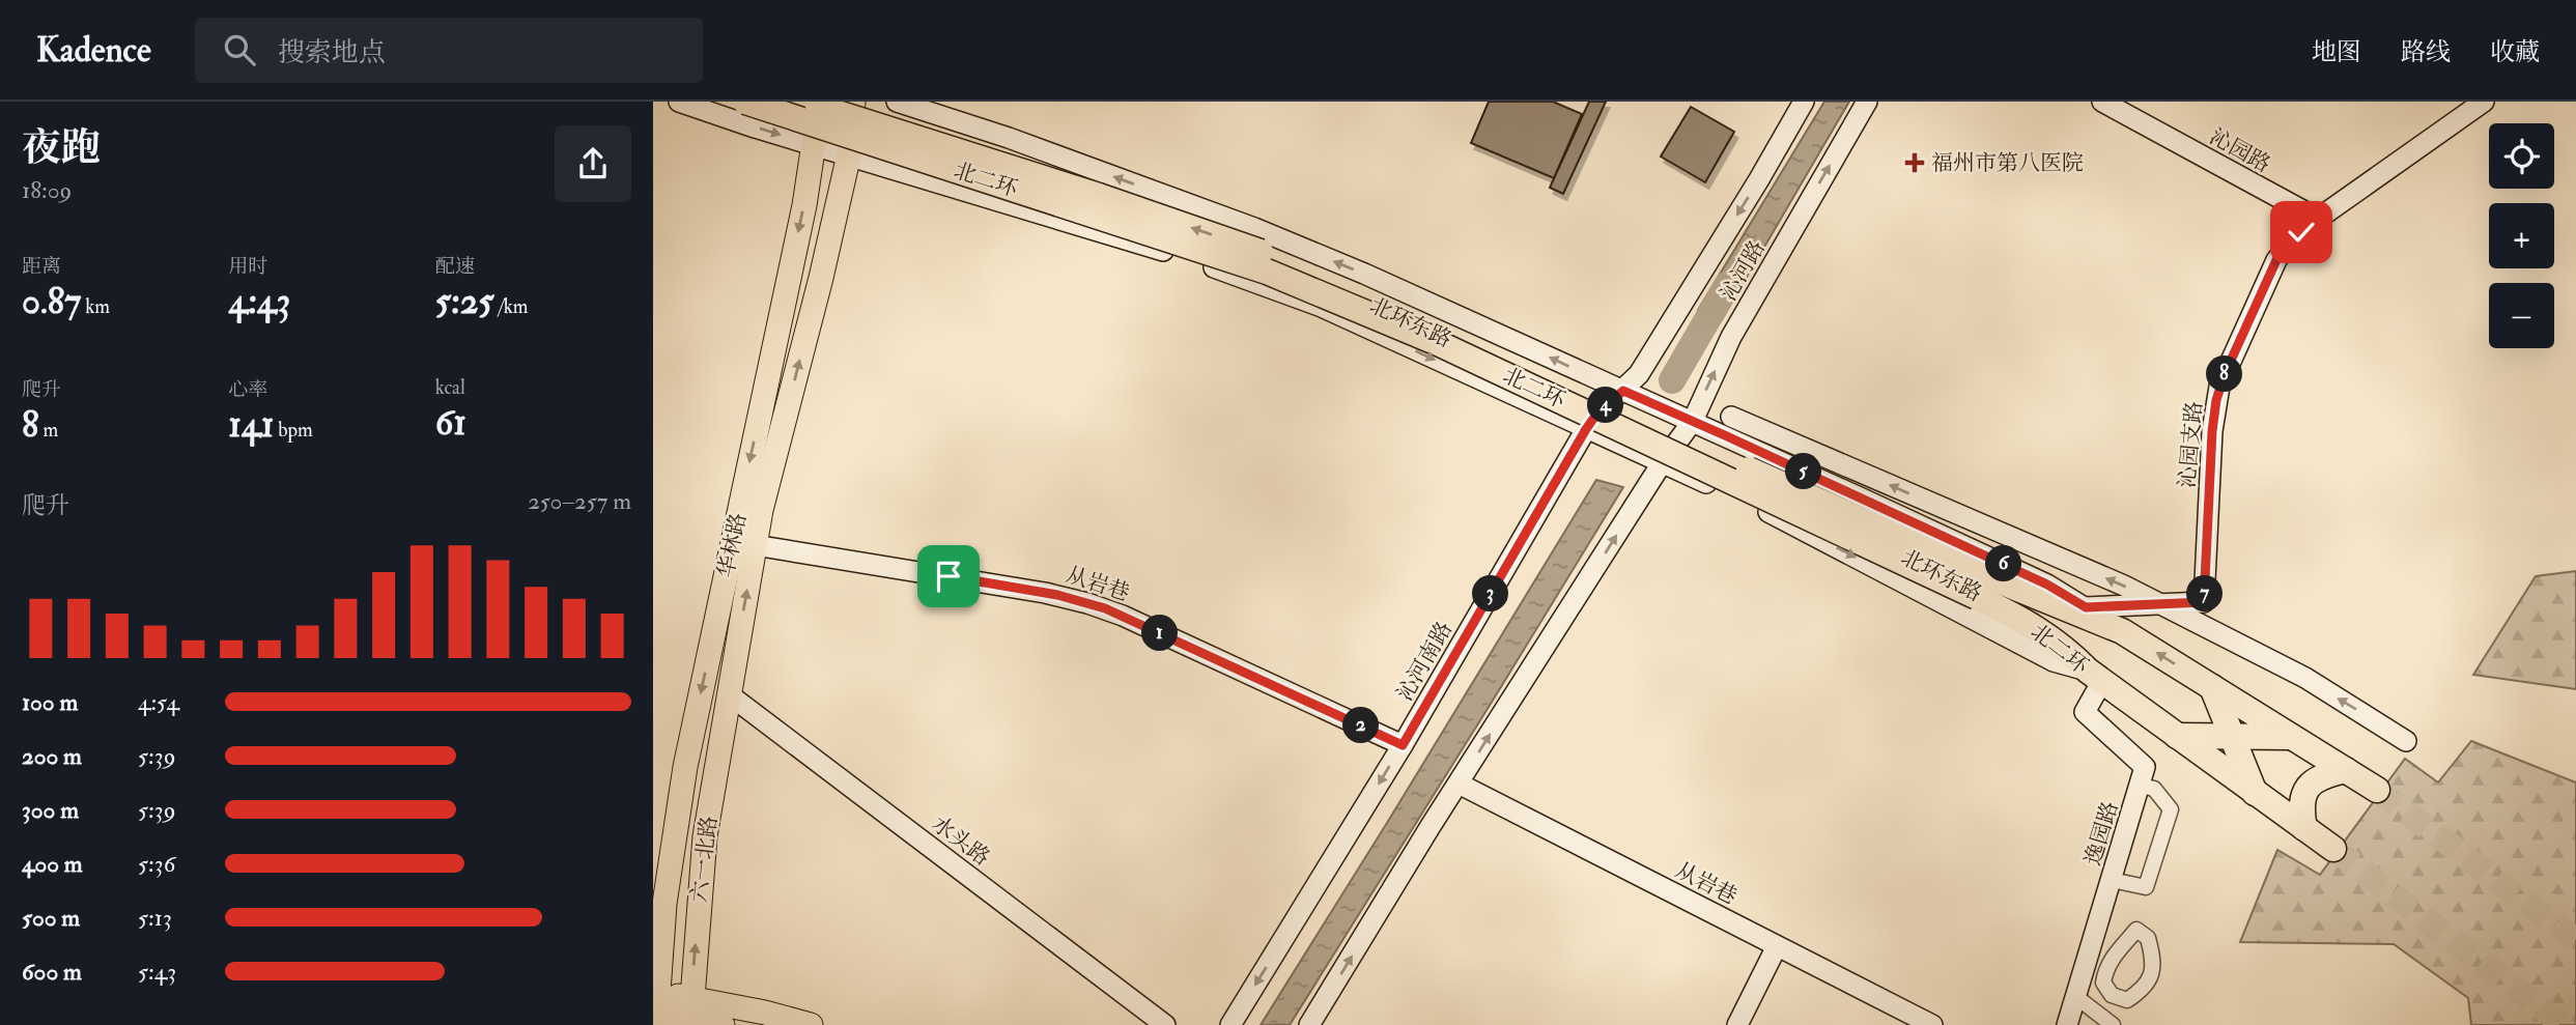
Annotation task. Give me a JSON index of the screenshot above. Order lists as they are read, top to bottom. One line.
{"streets":{"highway":["北二环"],"main road":["沁园路","沁河路","北环东路","沁园支路","华林路","从岩巷","沁河南路","逸园路","水头路","六一北路"]},"crossings":[["沁园路","沁园支路"],["北二环","北环东路"],["北二环","逸园路"],["沁河路","北环东路"],["沁河路","沁河南路"],["北环东路","华林路"],["北环东路","沁河南路"],["北环东路","逸园路"],["华林路","从岩巷"],["华林路","水头路"],["华林路","六一北路"],["从岩巷","沁河南路"],["水头路","六一北路"]],"one_way":["六一北路"],"places":{"health":["福州市第八医院"]},"page":{"header":"Kadence","search":"搜索地点","nav":["地图","路线","收藏"],"heading":["夜跑","18:09"],"map_buttons":["+","−"],"stats":[["距离","0.87 km"],["用时","4:43"],["配速","5:25 /km"],["爬升","8 m"],["心率","141 bpm"],["kcal","61"]],"pins":["8","4","5","6","3","7","1","2"],"chart":["爬升","250–257 m"],"list":[{"name":"100 m","note":"4:54"},{"name":"200 m","note":"5:39"},{"name":"300 m","note":"5:39"},{"name":"400 m","note":"5:36"},{"name":"500 m","note":"5:13"},{"name":"600 m","note":"5:43"}]}}
